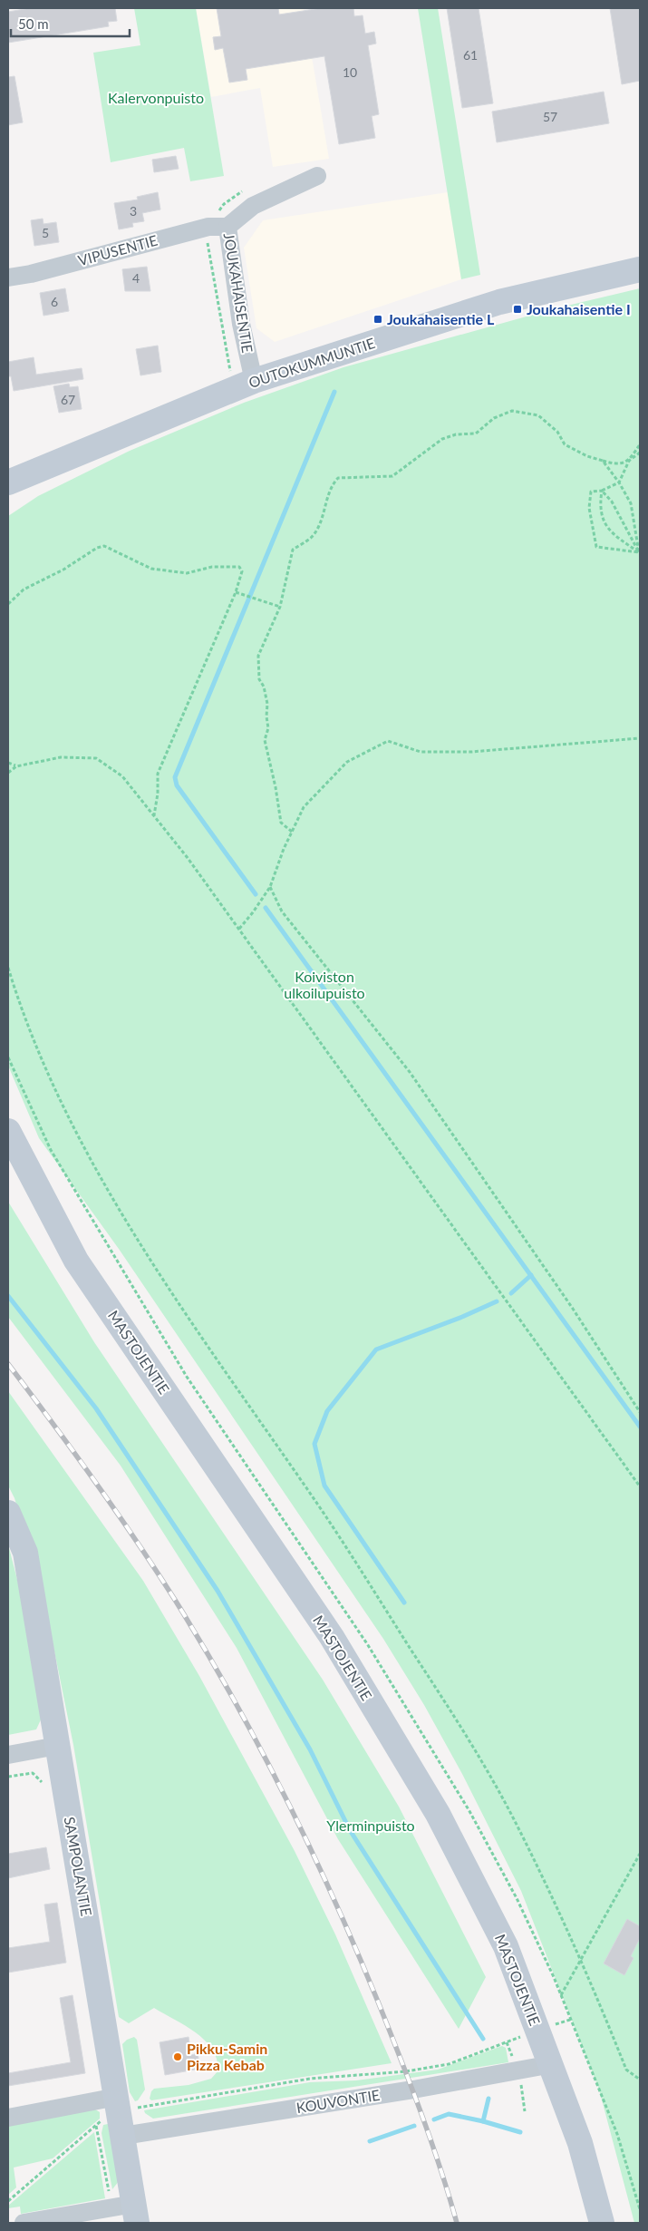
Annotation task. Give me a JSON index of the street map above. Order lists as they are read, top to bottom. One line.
{"streets":{"street":["VIPUSENTIE","JOUKAHAISENTIE","OUTOKUMMUNTIE","MASTOJENTIE","SAMPOLANTIE","KOUVONTIE"]},"crossings":[["VIPUSENTIE","JOUKAHAISENTIE"],["JOUKAHAISENTIE","OUTOKUMMUNTIE"],["MASTOJENTIE","KOUVONTIE"],["SAMPOLANTIE","KOUVONTIE"]],"parks":["Kalervonpuisto","Koiviston ulkoilupuisto","Ylerminpuisto"],"places":{"transit":["Joukahaisentie I","Joukahaisentie L"],"other":["Pikku-Samin Pizza Kebab"]},"house_numbers":["61","10","57","3","5","4","6","67"],"scale_bar":"50 m"}
